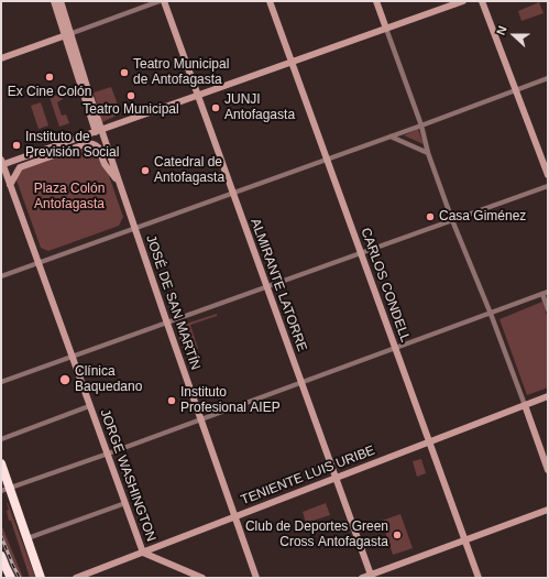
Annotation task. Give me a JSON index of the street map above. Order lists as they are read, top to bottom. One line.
{"streets":{"street":["ALMIRANTE LATORRE","CARLOS CONDELL","JOSÉ DE SAN MARTÍN","JORGE WASHINGTON","TENIENTE LUIS URIBE"]},"crossings":[["ALMIRANTE LATORRE","TENIENTE LUIS URIBE"],["CARLOS CONDELL","TENIENTE LUIS URIBE"],["JOSÉ DE SAN MARTÍN","TENIENTE LUIS URIBE"],["JORGE WASHINGTON","TENIENTE LUIS URIBE"]],"parks":["Plaza Colón Antofagasta"],"places":["Teatro Municipal de Antofagasta","Ex Cine Colón","Teatro Municipal","JUNJI Antofagasta","Instituto de Previsión Social","Catedral de Antofagasta","Casa Giménez","Clínica Baquedano","Instituto Profesional AIEP","Club de Deportes Green Cross Antofagasta"],"north":"left"}
